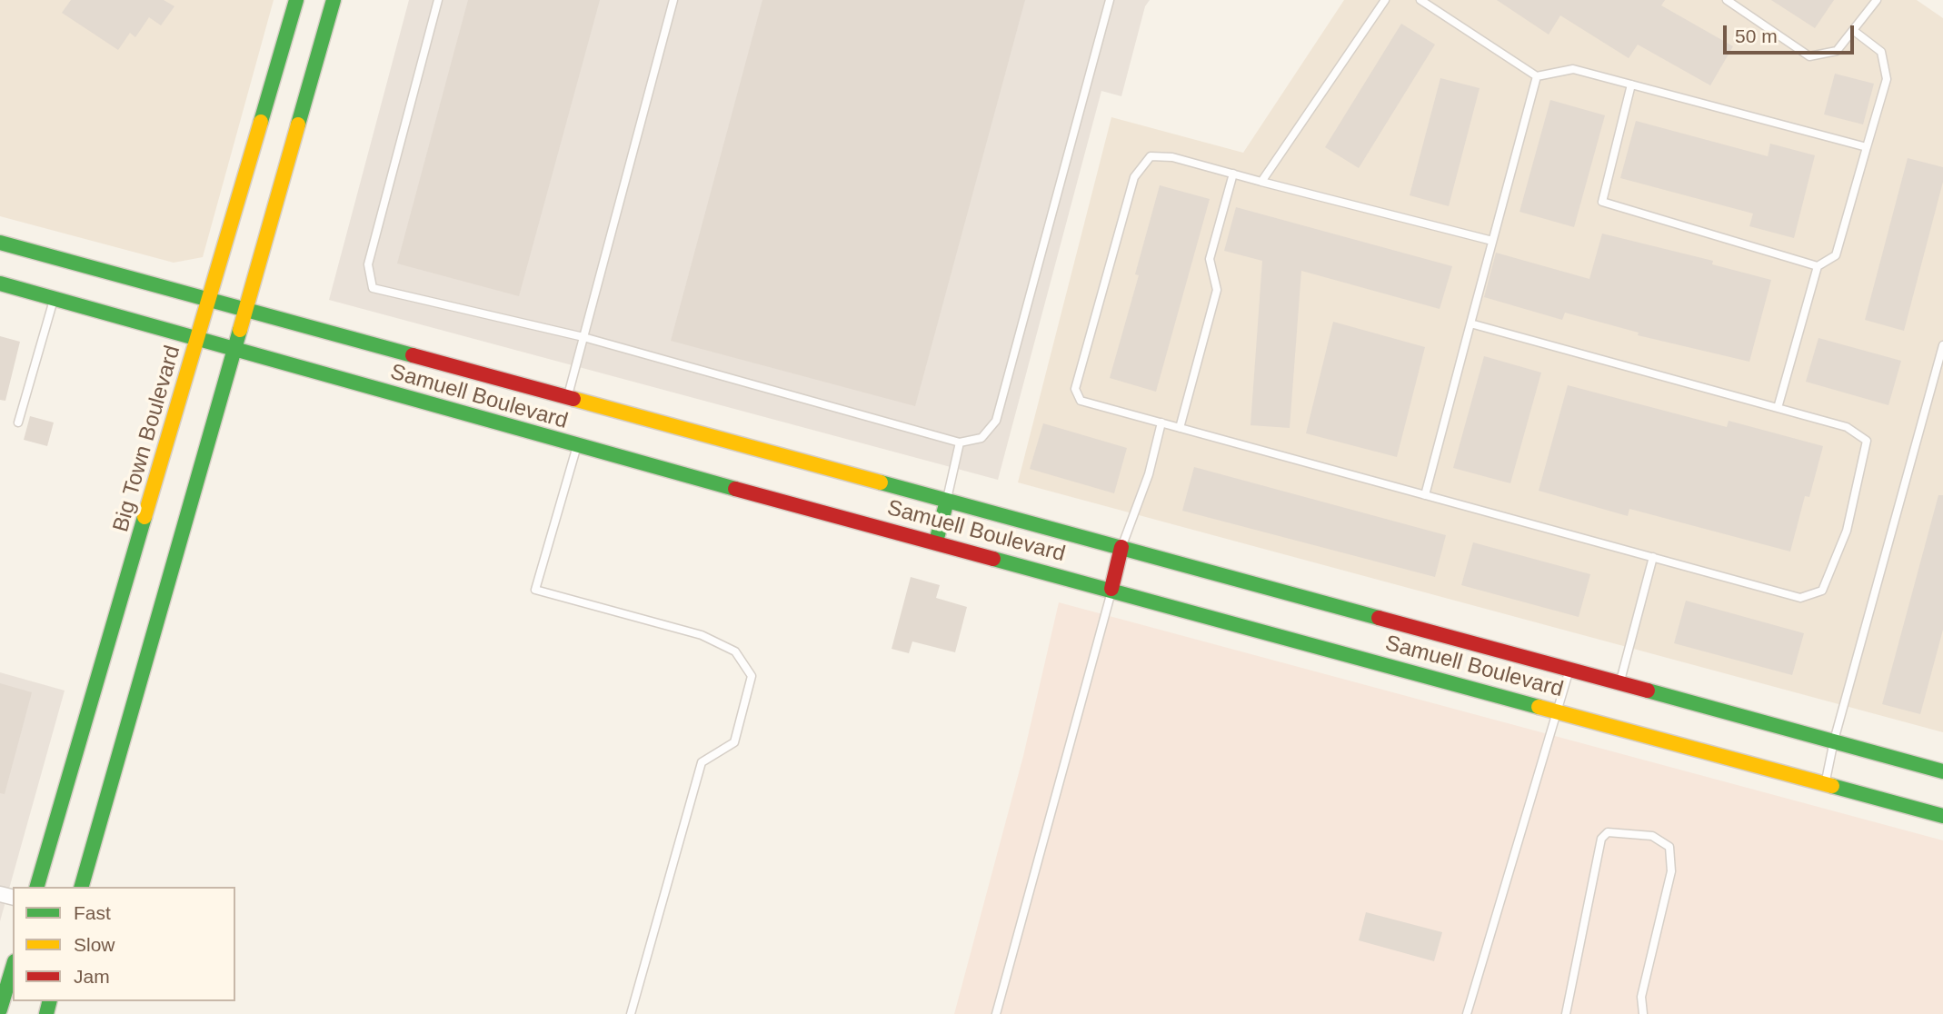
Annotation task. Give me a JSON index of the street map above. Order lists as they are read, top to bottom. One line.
{"streets":{"main road":["Samuell Boulevard","Big Town Boulevard"]},"crossings":[["Samuell Boulevard","Big Town Boulevard"]],"legend":["Fast","Slow","Jam"],"scale_bar":"50 m"}
